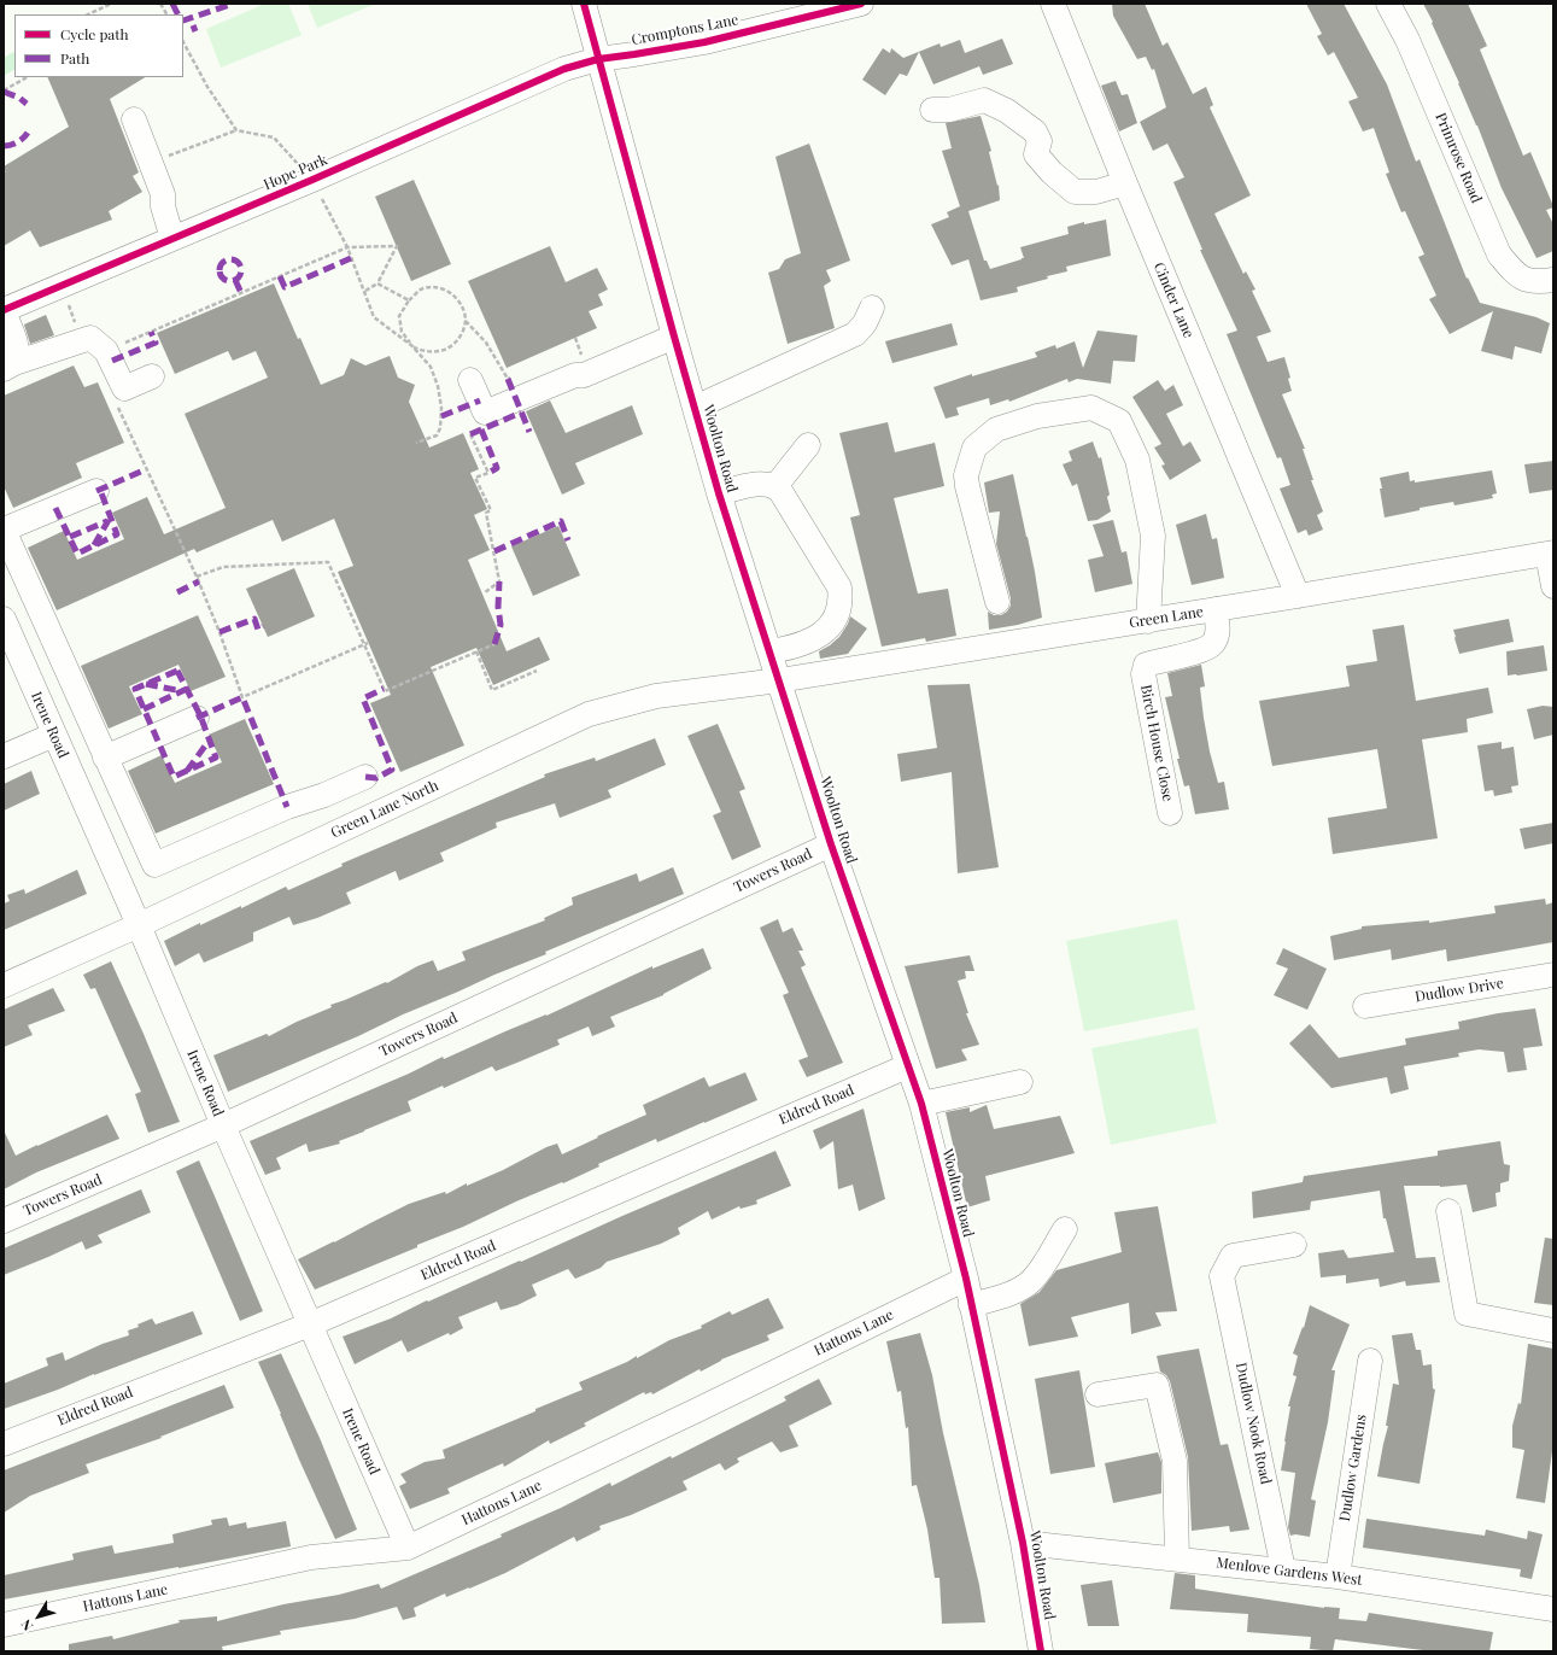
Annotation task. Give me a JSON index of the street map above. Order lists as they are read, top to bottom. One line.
{"streets":{"street":["Cromptons Lane","Primrose Road","Hope Park","Cinder Lane","Woolton Road","Green Lane","Irene Road","Birch House Close","Green Lane North","Towers Road","Dudlow Drive","Eldred Road","Hattons Lane","Dudlow Nook Road","Dudlow Gardens","Menlove Gardens West"]},"crossings":[["Cromptons Lane","Hope Park"],["Cromptons Lane","Woolton Road"],["Hope Park","Woolton Road"],["Cinder Lane","Green Lane"],["Woolton Road","Green Lane"],["Woolton Road","Green Lane North"],["Woolton Road","Towers Road"],["Woolton Road","Eldred Road"],["Woolton Road","Hattons Lane"],["Woolton Road","Menlove Gardens West"],["Green Lane","Birch House Close"],["Green Lane","Green Lane North"],["Irene Road","Green Lane North"],["Irene Road","Towers Road"],["Irene Road","Eldred Road"],["Irene Road","Hattons Lane"],["Dudlow Nook Road","Menlove Gardens West"],["Dudlow Gardens","Menlove Gardens West"]],"legend":["Cycle path","Path"],"north":"bottom left"}
